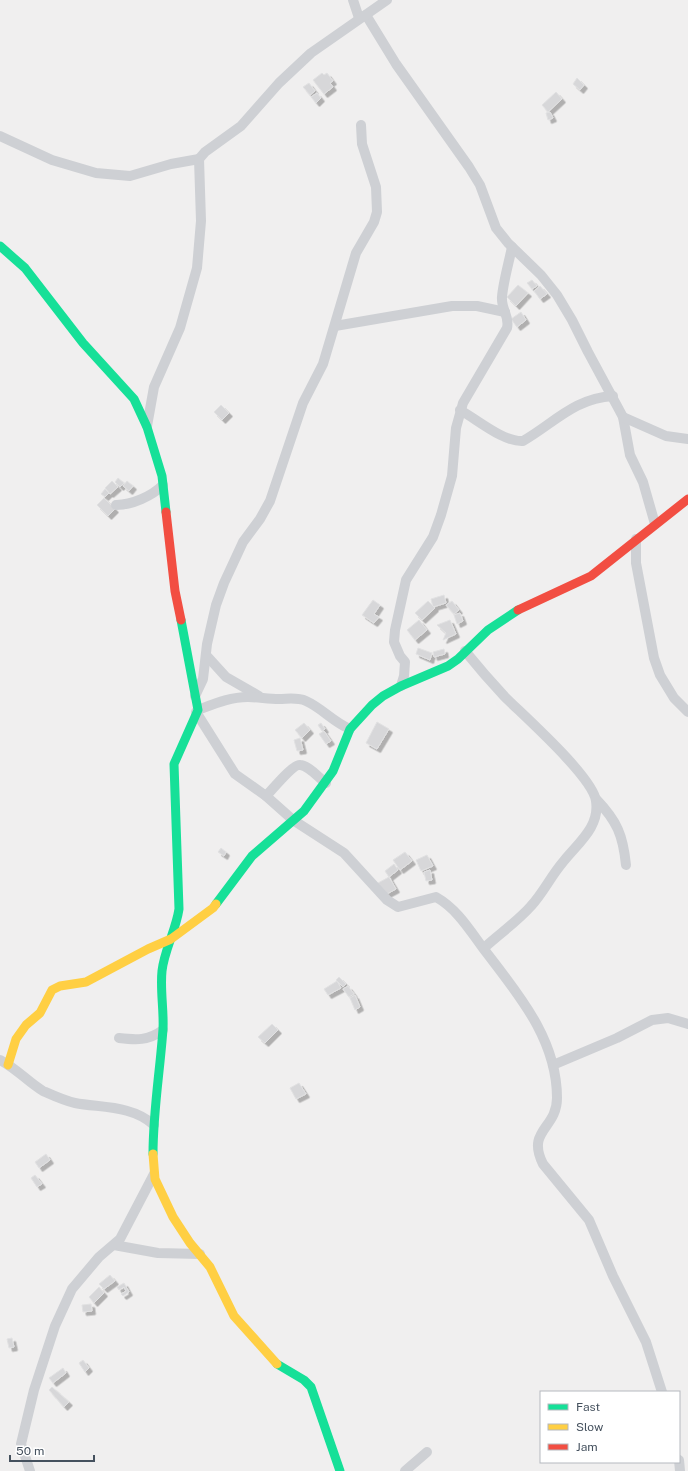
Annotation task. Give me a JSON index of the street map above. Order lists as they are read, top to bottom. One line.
{"legend":["Fast","Slow","Jam"],"scale_bar":"50 m"}
